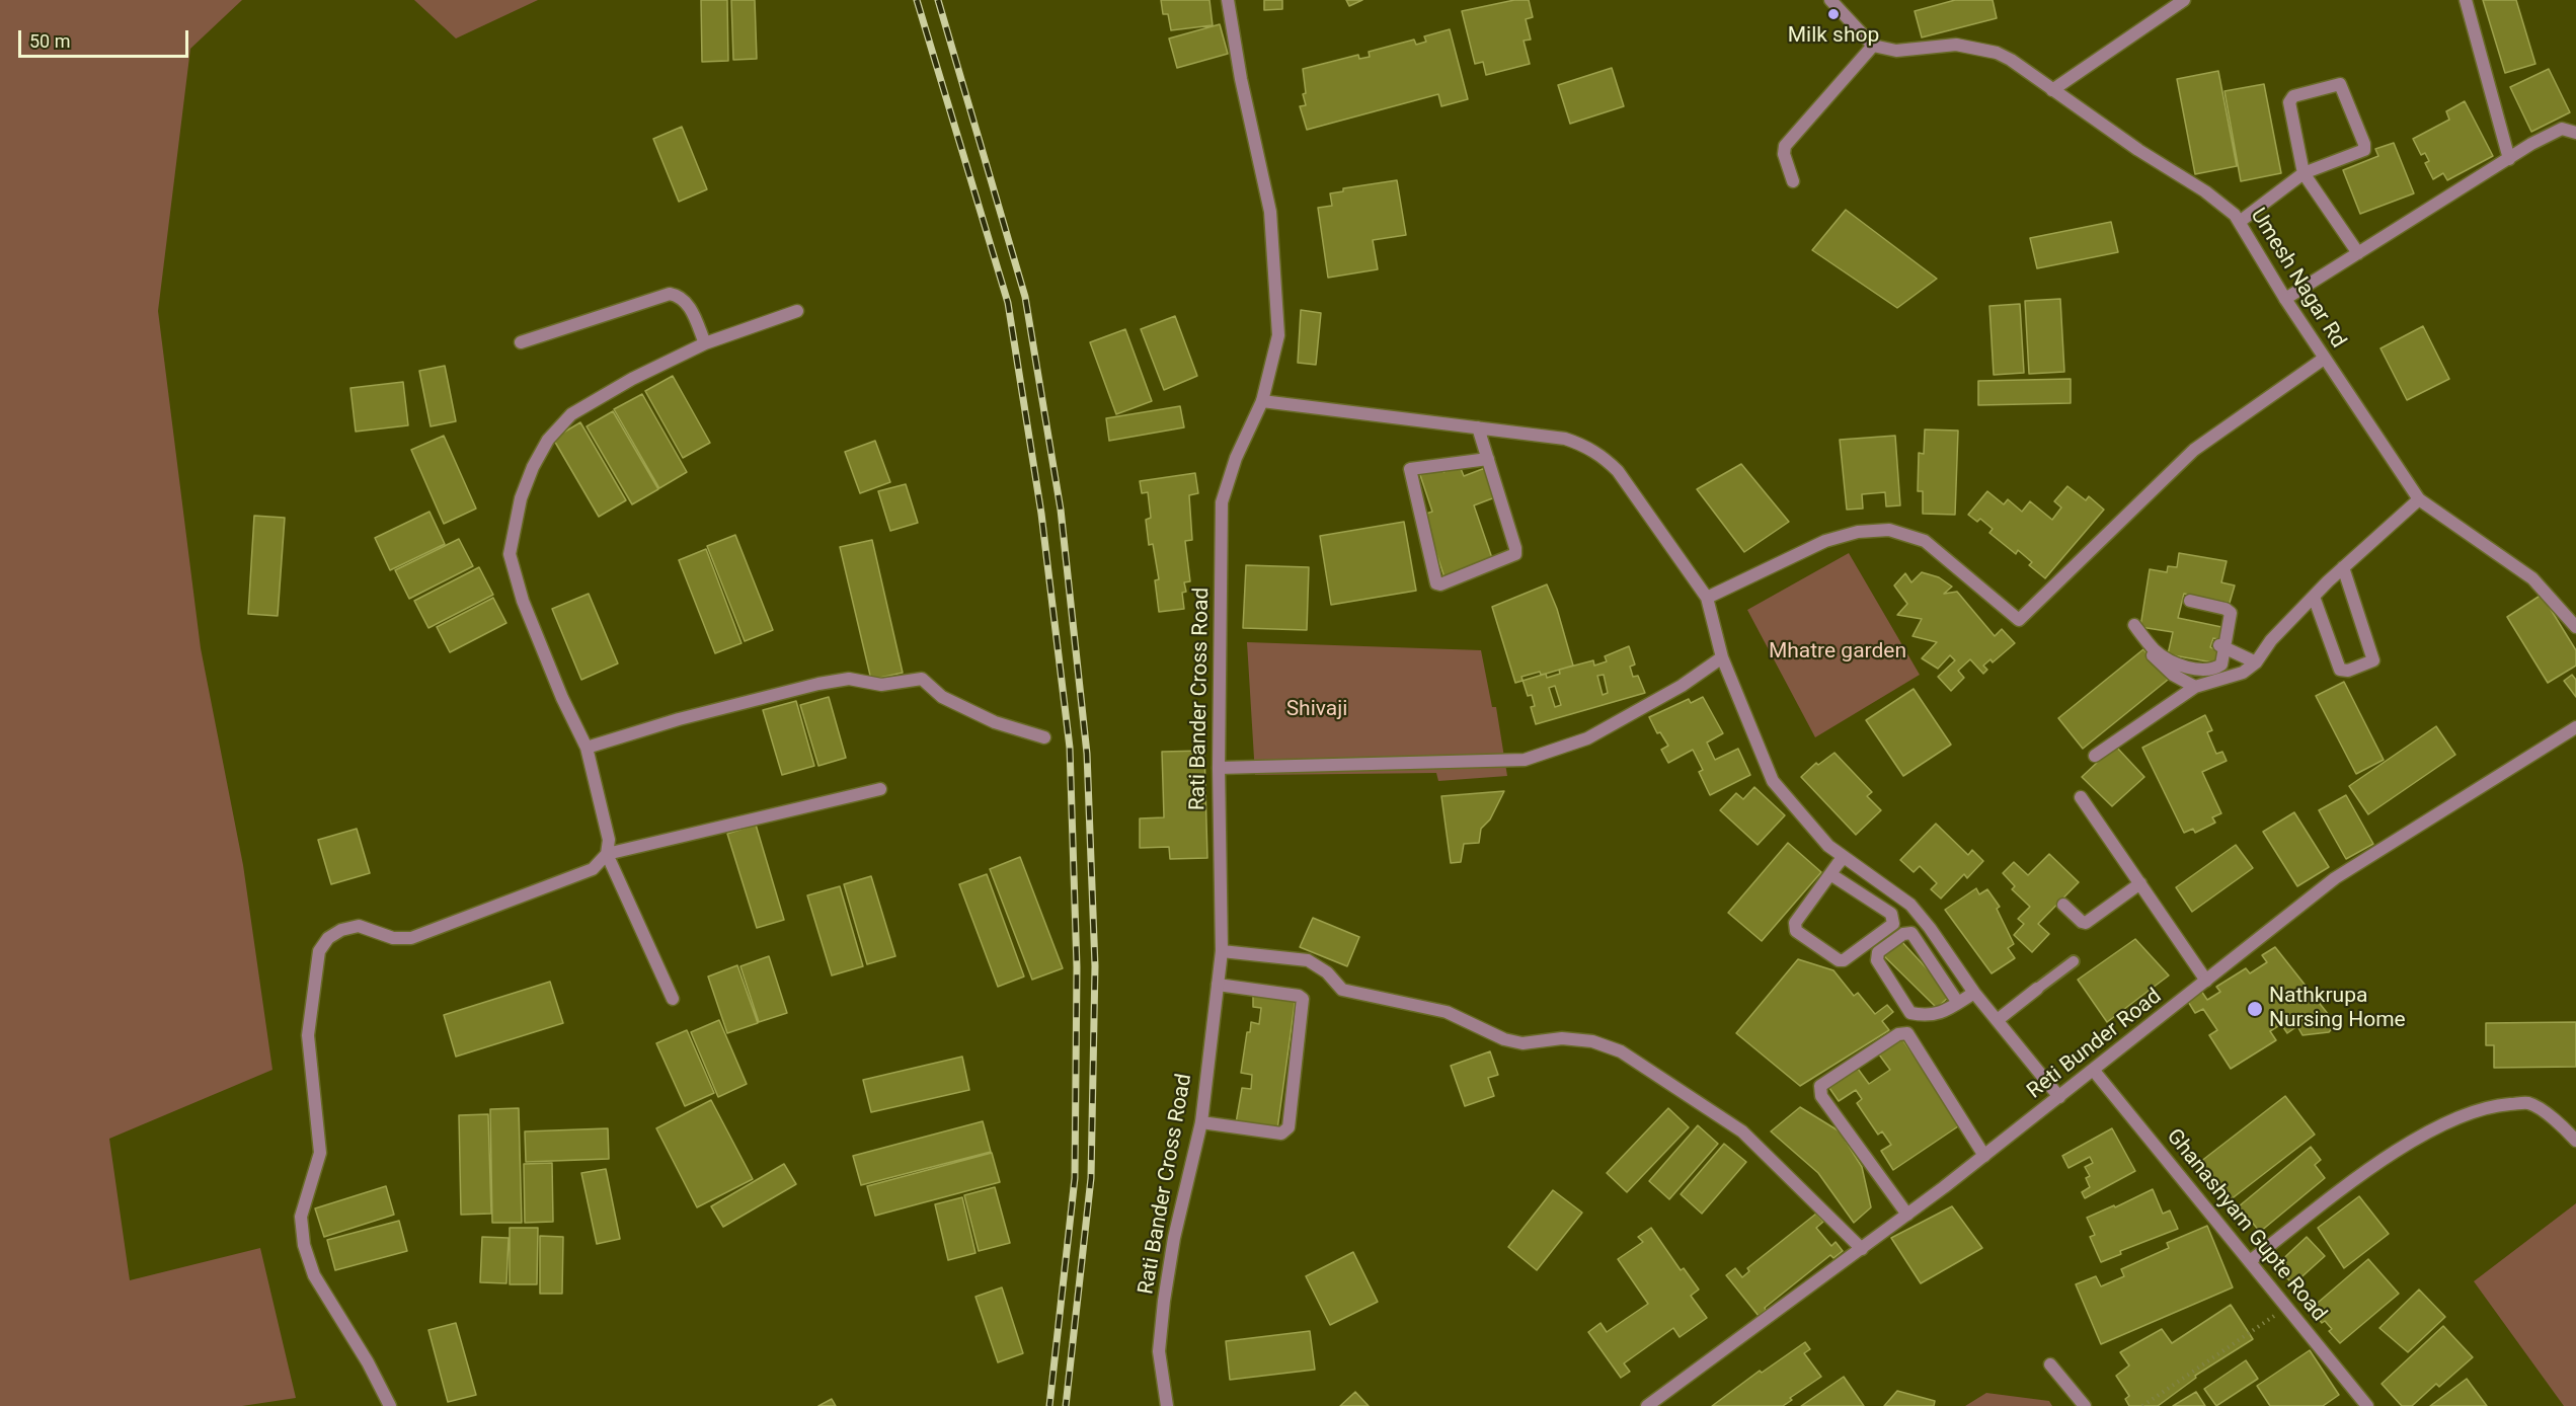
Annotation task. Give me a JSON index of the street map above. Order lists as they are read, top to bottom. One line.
{"streets":{"street":["Umesh Nagar Rd","Rati Bander Cross Road","Reti Bunder Road","Ghanashyam Gupte Road"]},"crossings":[["Reti Bunder Road","Ghanashyam Gupte Road"]],"parks":["Mhatre garden","Shivaji"],"places":["Milk shop","Nathkrupa Nursing Home"],"scale_bar":"50 m"}
